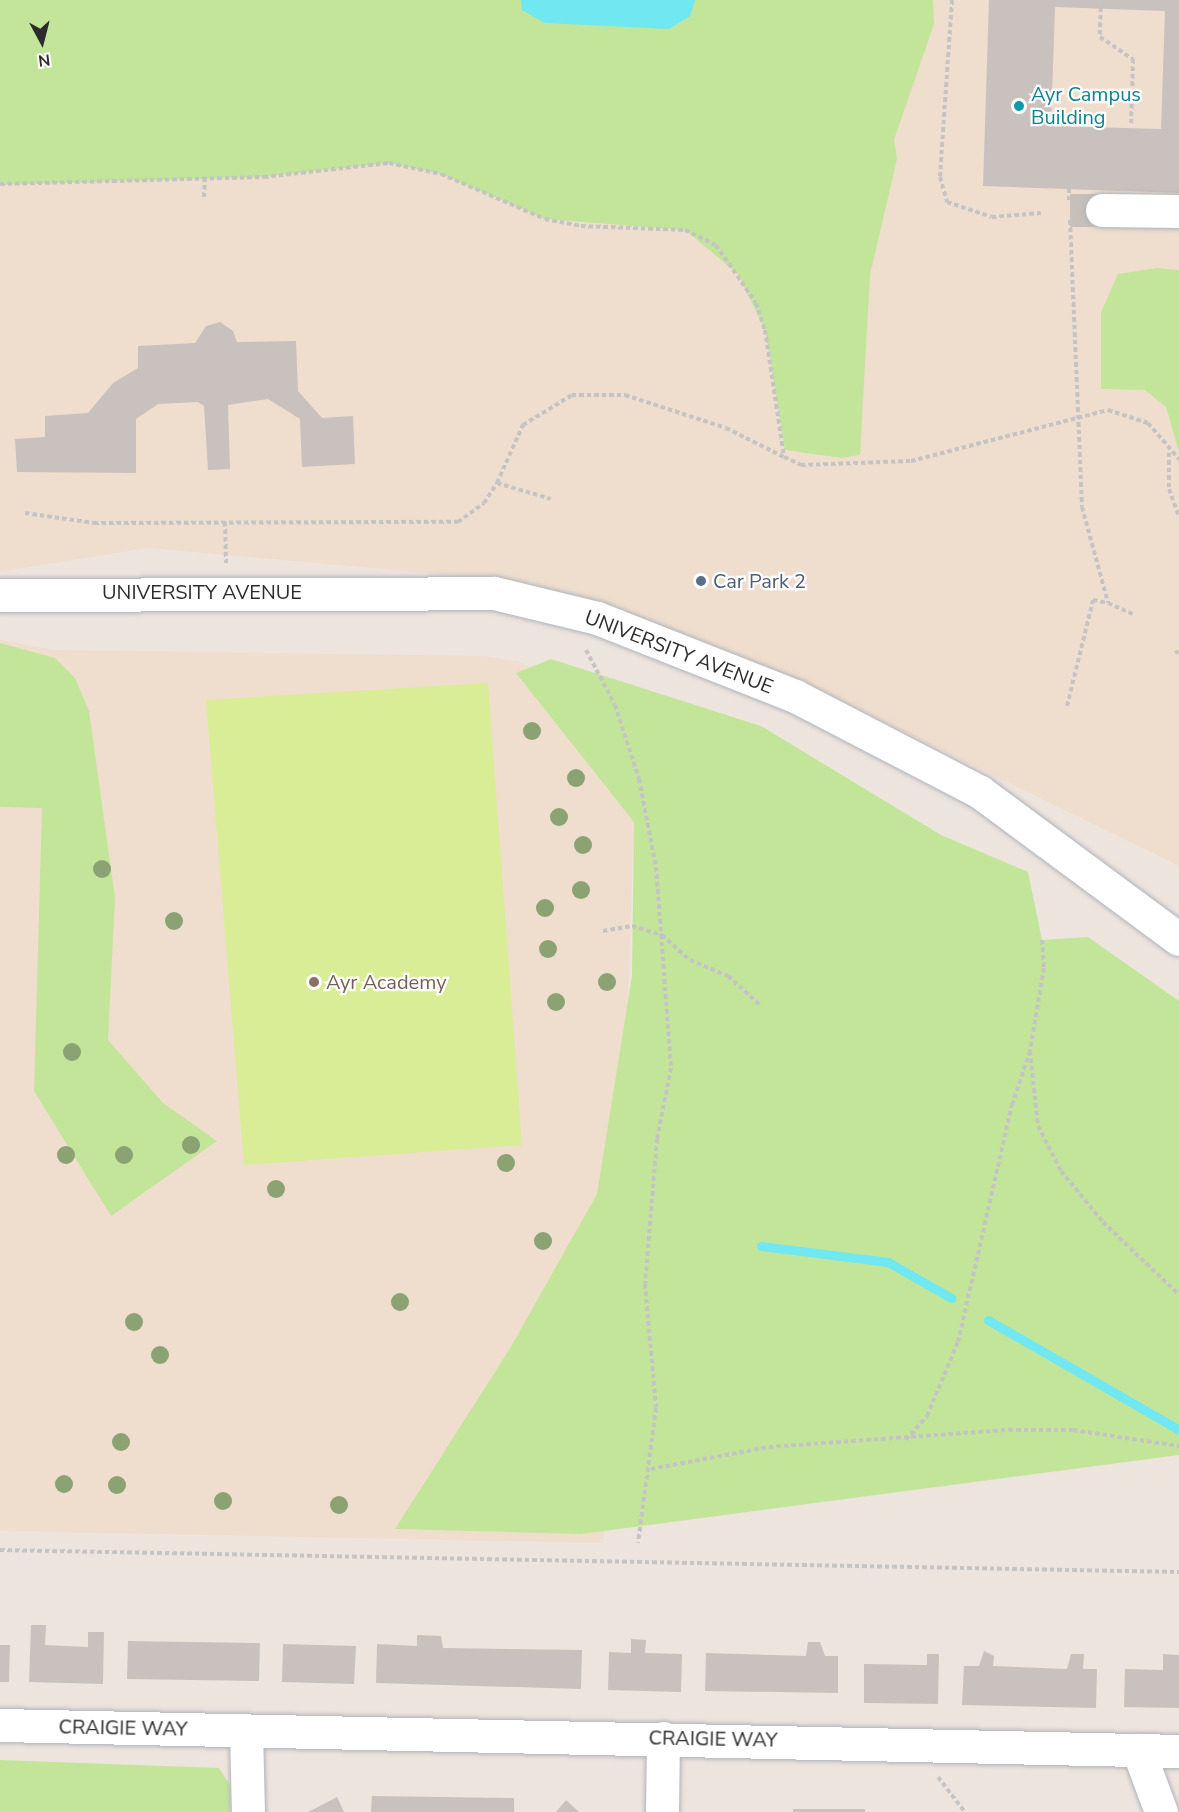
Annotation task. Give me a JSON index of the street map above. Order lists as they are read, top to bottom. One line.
{"streets":{"street":["UNIVERSITY AVENUE","CRAIGIE WAY"]},"places":["Ayr Campus Building","Car Park 2","Ayr Academy"],"north":"bottom"}
